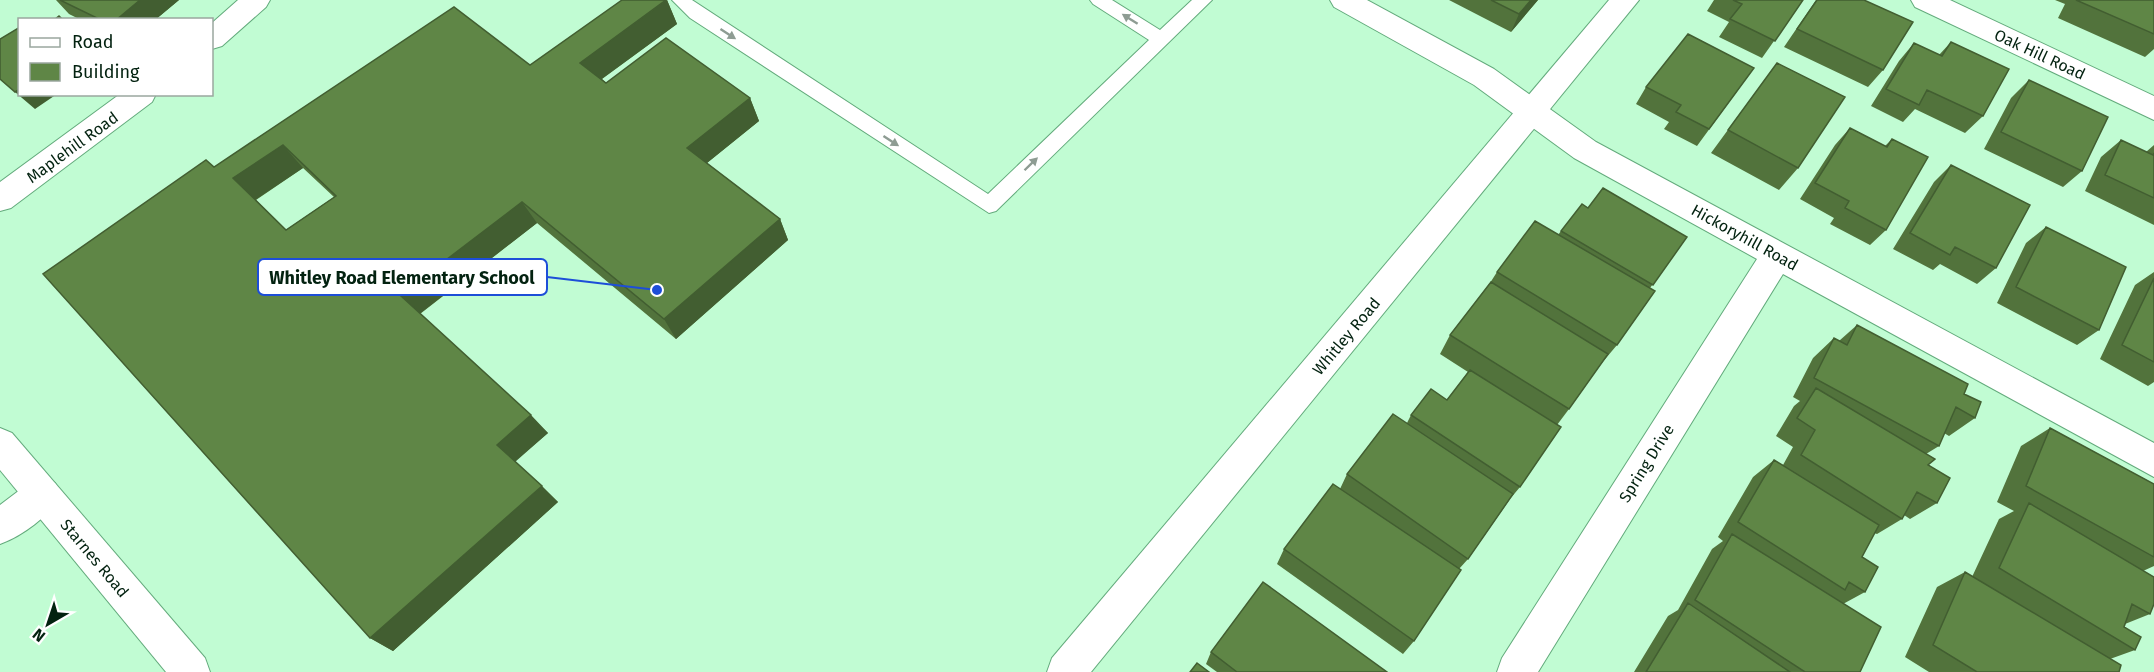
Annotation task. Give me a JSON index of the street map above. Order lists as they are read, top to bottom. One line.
{"streets":{"street":["Oak Hill Road","Maplehill Road","Hickoryhill Road","Whitley Road","Spring Drive","Starnes Road"]},"crossings":[["Hickoryhill Road","Whitley Road"],["Hickoryhill Road","Spring Drive"]],"places":["Whitley Road Elementary School"],"legend":["Road","Building"],"north":"bottom left"}
